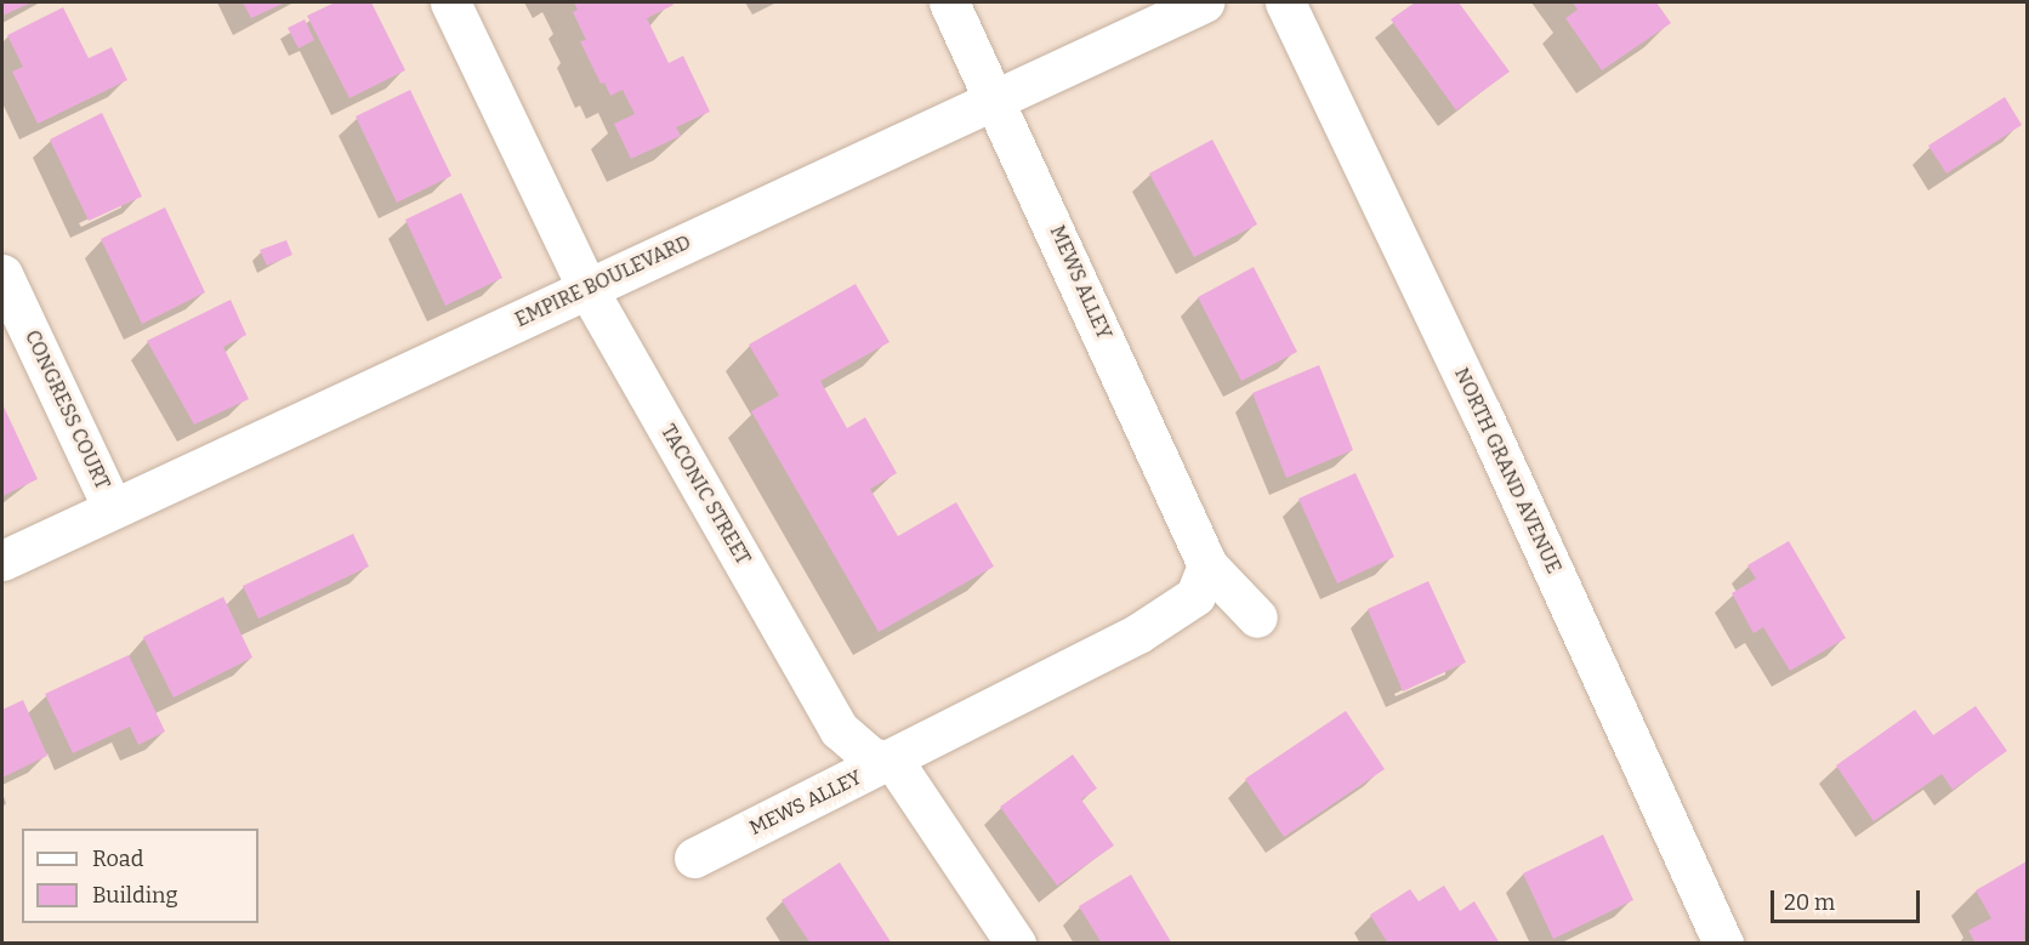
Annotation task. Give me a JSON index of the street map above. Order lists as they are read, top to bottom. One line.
{"streets":{"street":["EMPIRE BOULEVARD","MEWS ALLEY","CONGRESS COURT","NORTH GRAND AVENUE","TACONIC STREET"]},"crossings":[["EMPIRE BOULEVARD","MEWS ALLEY"],["EMPIRE BOULEVARD","CONGRESS COURT"],["EMPIRE BOULEVARD","TACONIC STREET"],["MEWS ALLEY","TACONIC STREET"]],"legend":["Road","Building"],"scale_bar":"20 m"}
